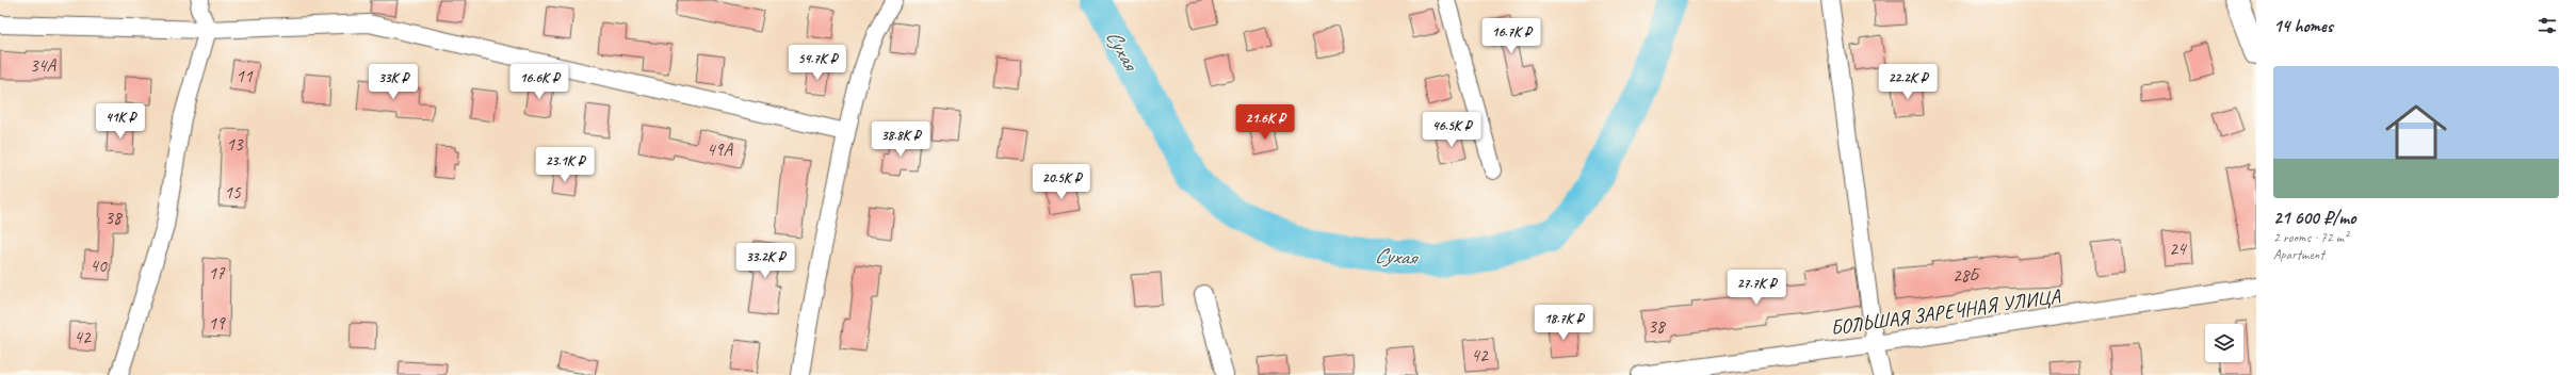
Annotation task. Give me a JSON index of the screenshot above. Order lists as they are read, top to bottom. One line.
{"streets":{"street":["БОЛЬШАЯ ЗАРЕЧНАЯ УЛИЦА"]},"water":["Сухая"],"house_numbers":["34А","11","13","49А","15","38","24","40","17","28Б","19","38","42","42"],"page":{"heading":"14 homes","price":["16.7K ₽","54.7K ₽","33K ₽","16.6K ₽","22.2K ₽","41K ₽","21.6K ₽","46.5K ₽","38.8K ₽","23.1K ₽","20.5K ₽","33.2K ₽","27.7K ₽","18.7K ₽"],"list":[{"name":"21 600 ₽/mo","note":"2 rooms · 72 m² · Apartment"}]}}
